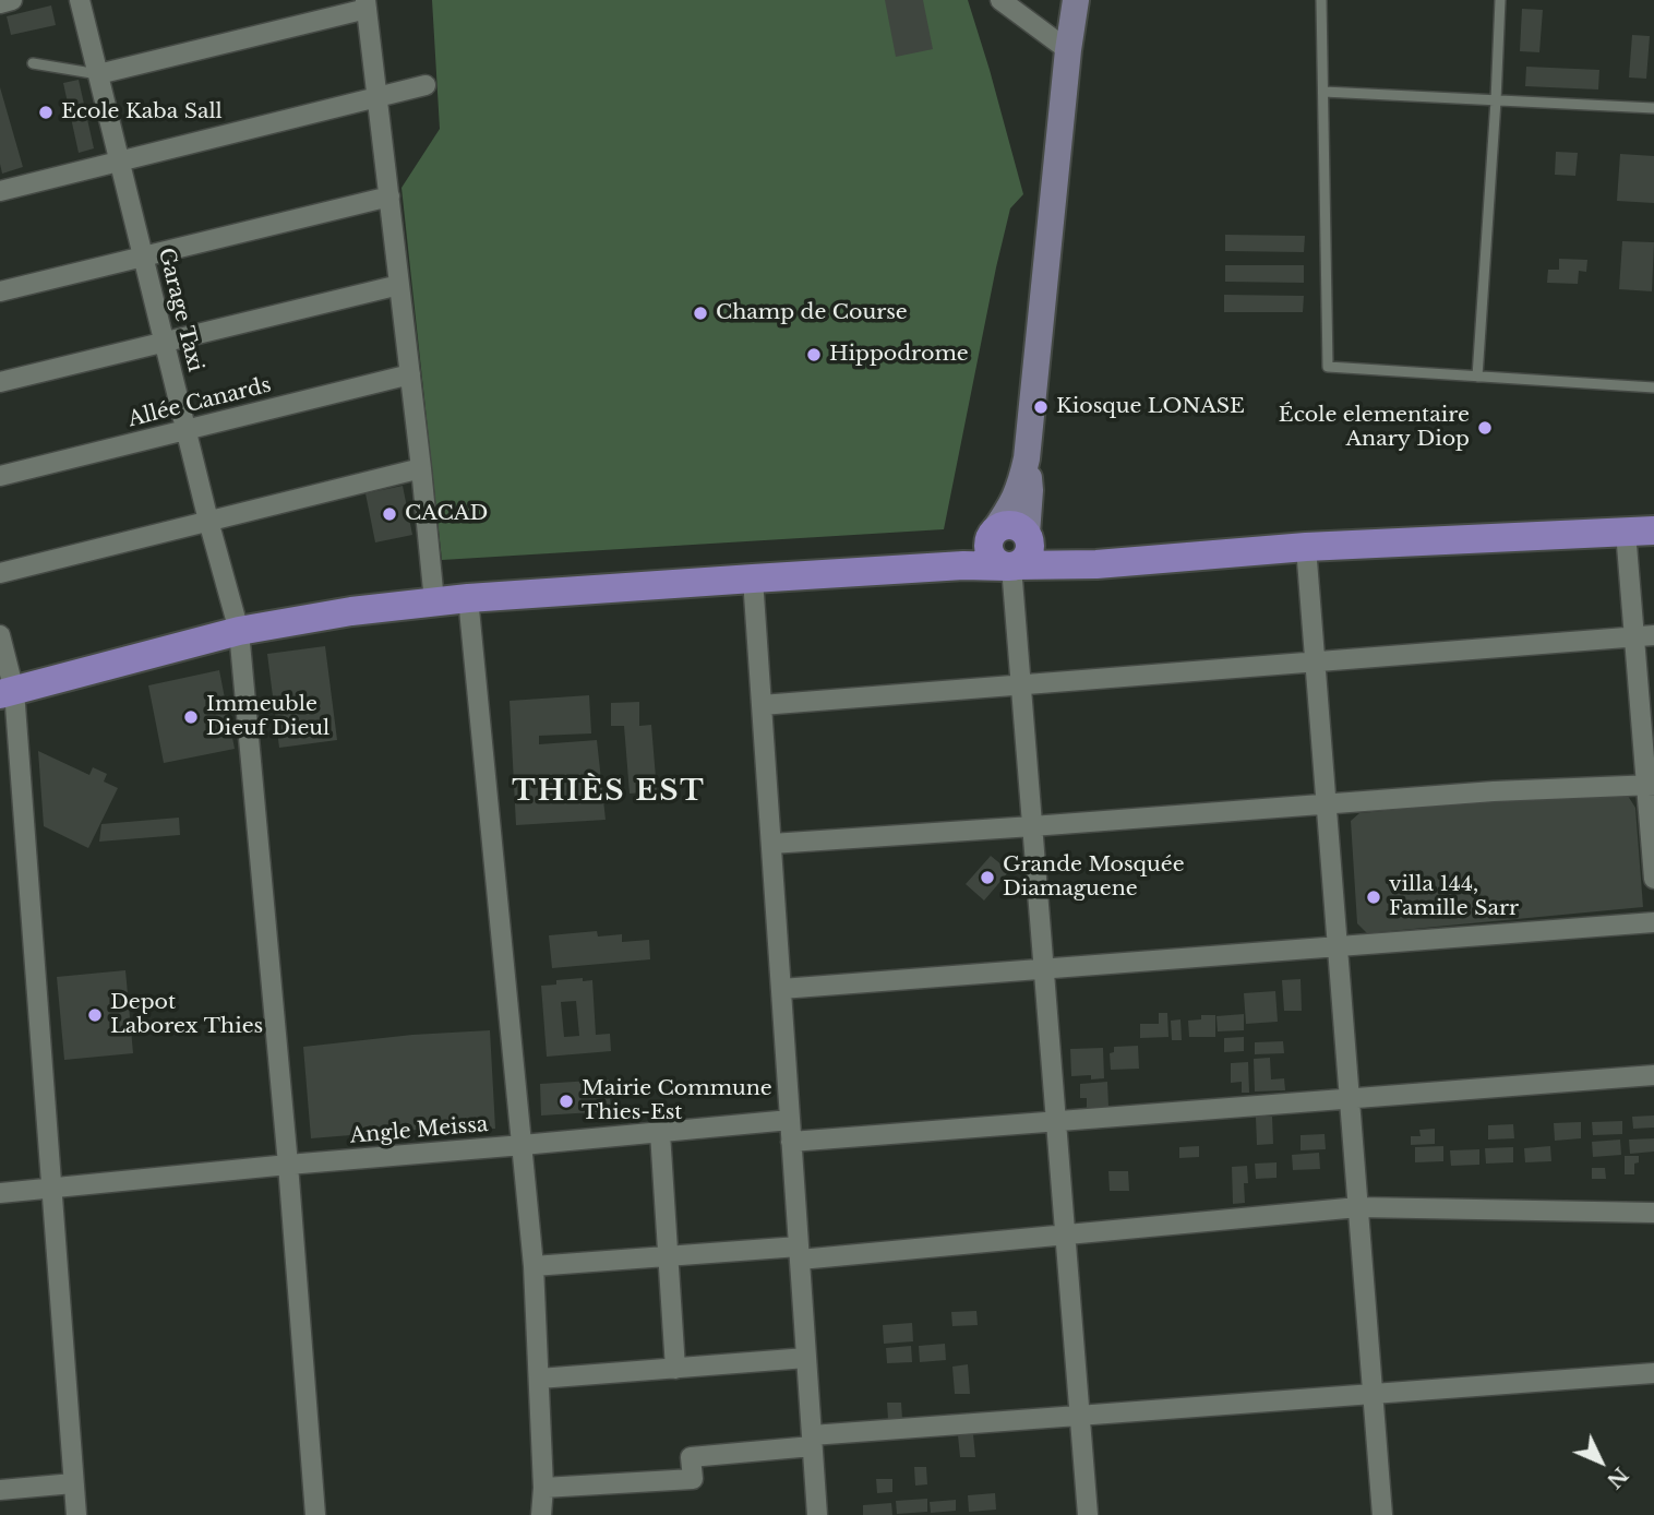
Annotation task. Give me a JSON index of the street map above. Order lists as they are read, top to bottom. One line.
{"streets":{"street":["Garage Taxi","Allée Canards","Angle Meissa"]},"crossings":[["Garage Taxi","Allée Canards"],["Garage Taxi","Angle Meissa"]],"districts":["THIÈS EST"],"places":["Ecole Kaba Sall","Champ de Course","Hippodrome","Kiosque LONASE","École elementaire Anary Diop","CACAD","Immeuble Dieuf Dieul","Grande Mosquée Diamaguene","villa 144, Famille Sarr","Depot Laborex Thies","Mairie Commune Thies-Est"],"north":"bottom right"}
